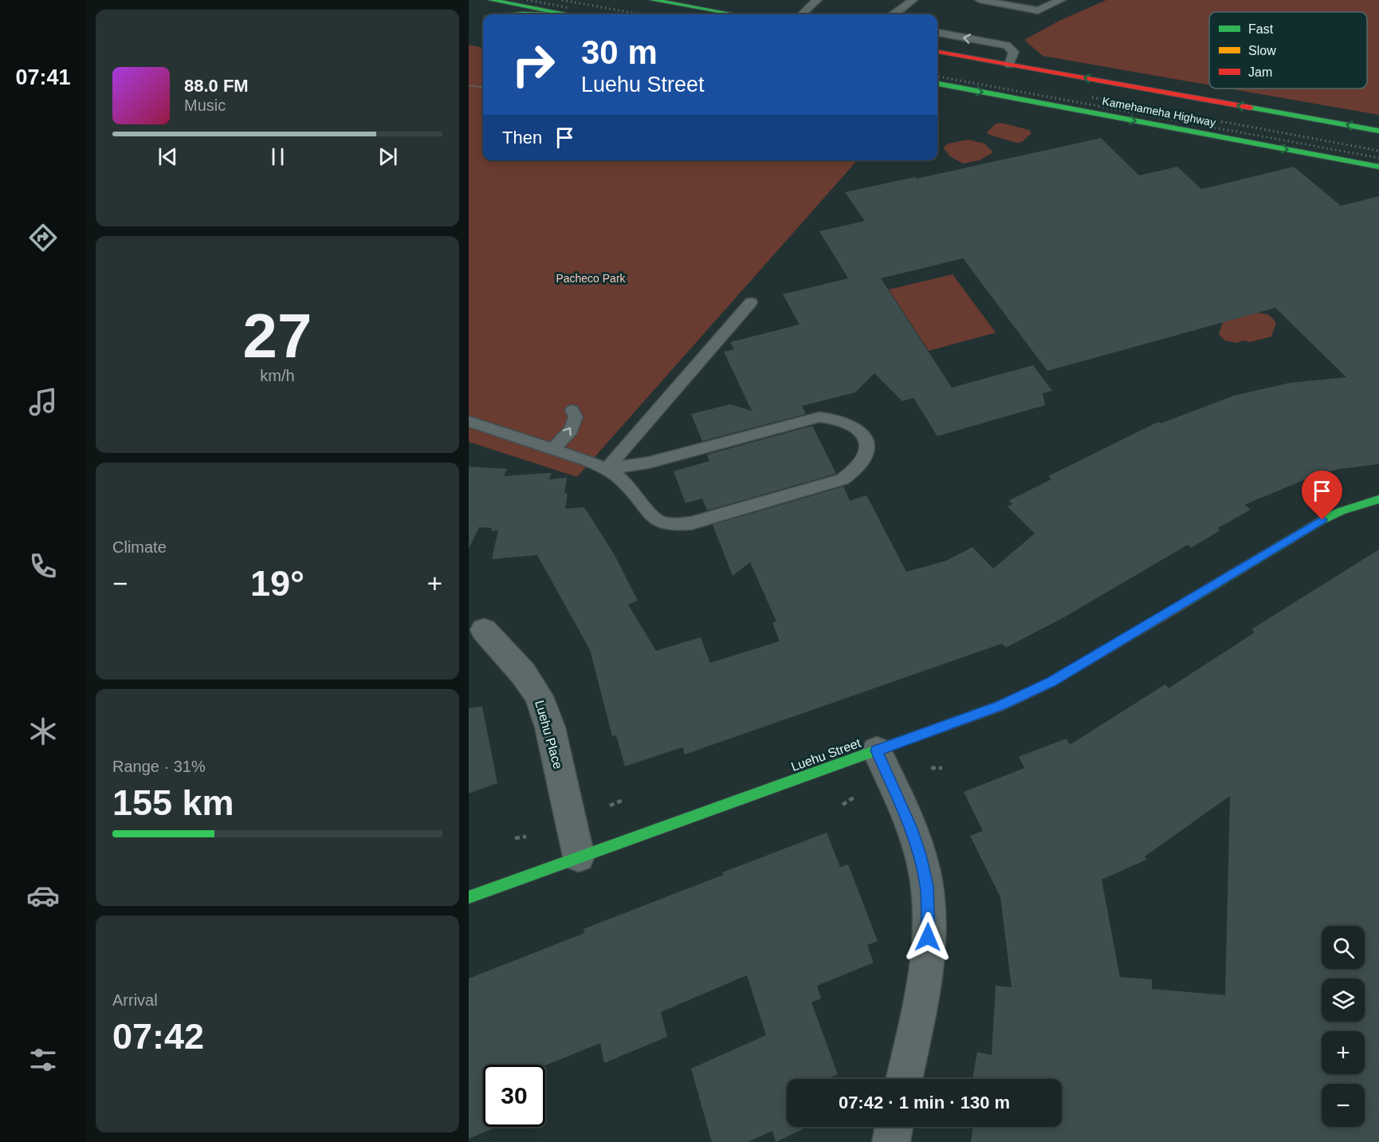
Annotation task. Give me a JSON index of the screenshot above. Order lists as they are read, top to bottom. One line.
{"streets":{"main road":["Kamehameha Highway","Luehu Street"],"street":["Luehu Place"]},"crossings":[["Luehu Place","Luehu Street"]],"parks":["Pacheco Park"],"legend":["Fast","Slow","Jam"],"page":{"tabs":"07:41","turn":["30 m","Luehu Street"],"song":["88.0 FM","Music"],"then":"Then","tile":[["27","km/h"],"Climate",["Range · 31%","155 km"],["Arrival","07:42"]],"heat":["−","19°","+"],"map_buttons":["+","−"],"limit":"30","trip":"07:42 · 1 min · 130 m"}}
